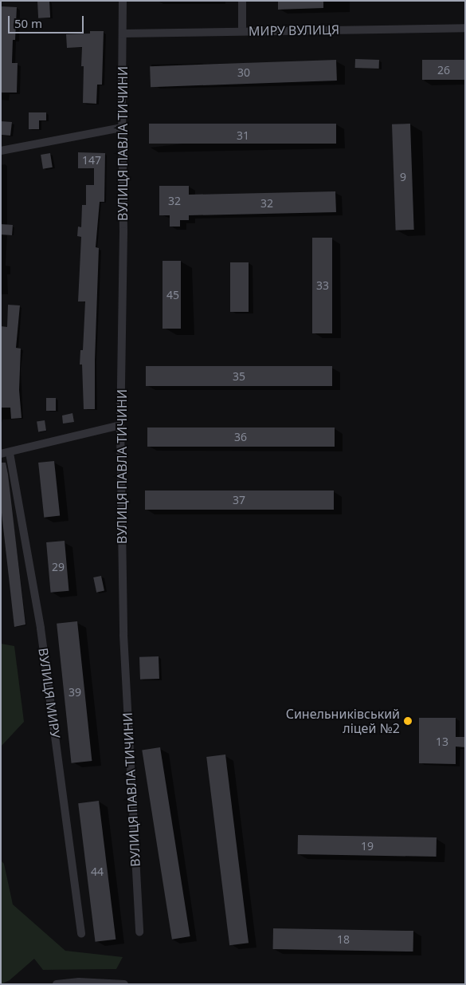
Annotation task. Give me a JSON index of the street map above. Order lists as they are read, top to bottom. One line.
{"streets":{"street":["МИРУ ВУЛИЦЯ","ВУЛИЦЯ ПАВЛА ТИЧИНИ","ВУЛИЦЯ МИРУ"]},"crossings":[["МИРУ ВУЛИЦЯ","ВУЛИЦЯ ПАВЛА ТИЧИНИ"]],"places":["Синельниківський ліцей №2"],"house_numbers":["26","30","31","147","9","32","32","33","45","35","36","37","29","39","13","19","44","18"],"scale_bar":"50 m"}
